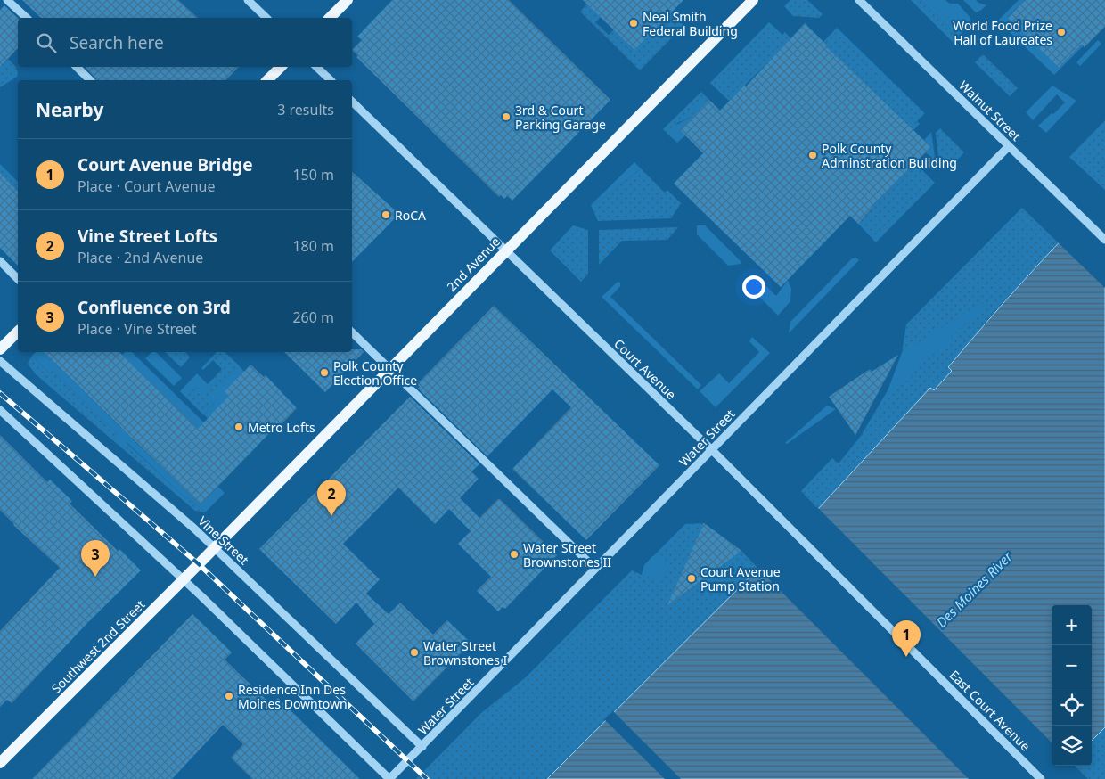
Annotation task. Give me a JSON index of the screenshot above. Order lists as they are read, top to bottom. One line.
{"streets":{"main road":["2nd Avenue","Southwest 2nd Street"],"street":["Walnut Street","Court Avenue","Water Street","Vine Street","East Court Avenue"]},"crossings":[["Walnut Street","Water Street"],["2nd Avenue","Court Avenue"],["2nd Avenue","Vine Street"],["2nd Avenue","Southwest 2nd Street"],["Court Avenue","Water Street"],["Court Avenue","East Court Avenue"],["Water Street","Vine Street"],["Vine Street","Southwest 2nd Street"]],"water":["Des Moines River"],"places":["Neal Smith Federal Building","World Food Prize Hall of Laureates","3rd & Court Parking Garage","Polk County Adminstration Building","RoCA","Polk County Election Office","Metro Lofts","Water Street Brownstones II","Court Avenue Pump Station","Water Street Brownstones I","Residence Inn Des Moines Downtown"],"page":{"search":"Search here","heading":["Nearby","3 results"],"list":[{"mark":"1","name":"Court Avenue Bridge","note":"Place · Court Avenue","value":"150 m"},{"mark":"2","name":"Vine Street Lofts","note":"Place · 2nd Avenue","value":"180 m"},{"mark":"3","name":"Confluence on 3rd","note":"Place · Vine Street","value":"260 m"}],"pins":["2","3","1"],"map_buttons":["+","−"]}}
